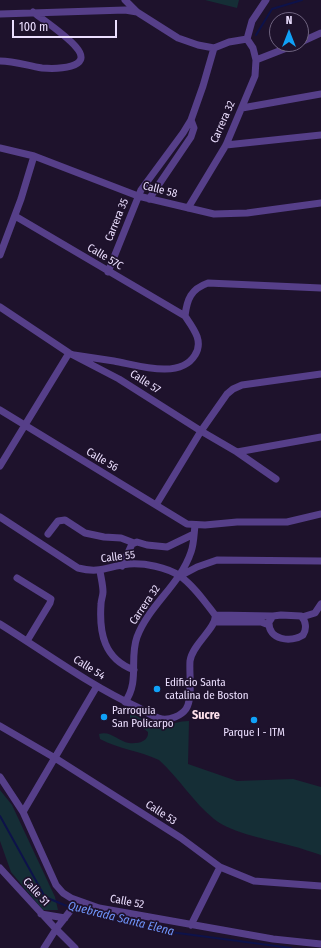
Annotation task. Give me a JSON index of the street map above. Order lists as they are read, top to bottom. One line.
{"streets":{"street":["Carrera 32","Calle 58","Carrera 35","Calle 57C","Calle 57","Calle 56","Calle 55","Calle 54","Calle 53","Calle 51","Calle 52"]},"crossings":[["Carrera 32","Calle 58"],["Carrera 32","Calle 56"],["Carrera 32","Calle 55"],["Carrera 32","Calle 54"],["Calle 58","Carrera 35"],["Carrera 35","Calle 57C"]],"districts":["Sucre"],"water":["Quebrada Santa Elena"],"places":["Edificio Santa catalina de Boston","Parroquia San Policarpo","Parque I - ITM"],"scale_bar":"100 m","north":"top"}
